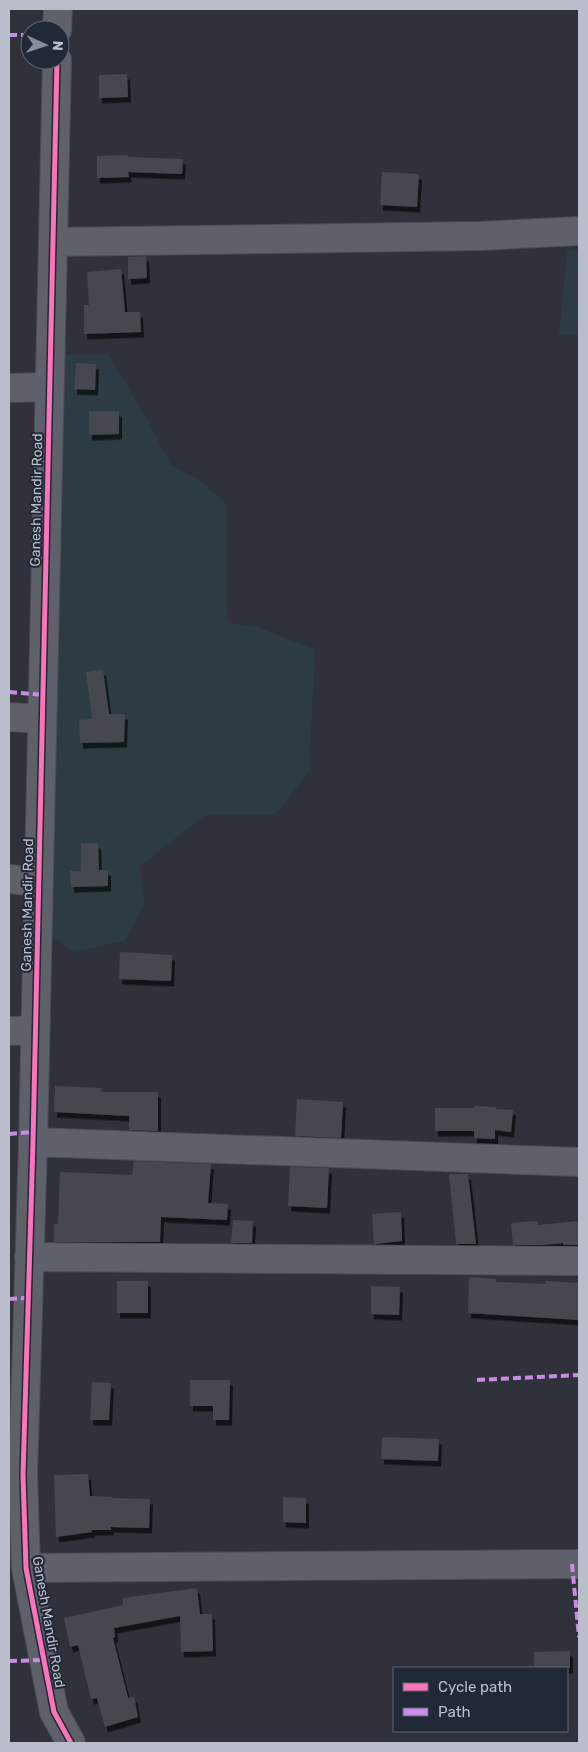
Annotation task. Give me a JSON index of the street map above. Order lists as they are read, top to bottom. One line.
{"streets":{"street":["Ganesh Mandir Road"]},"legend":["Cycle path","Path"],"north":"right"}
